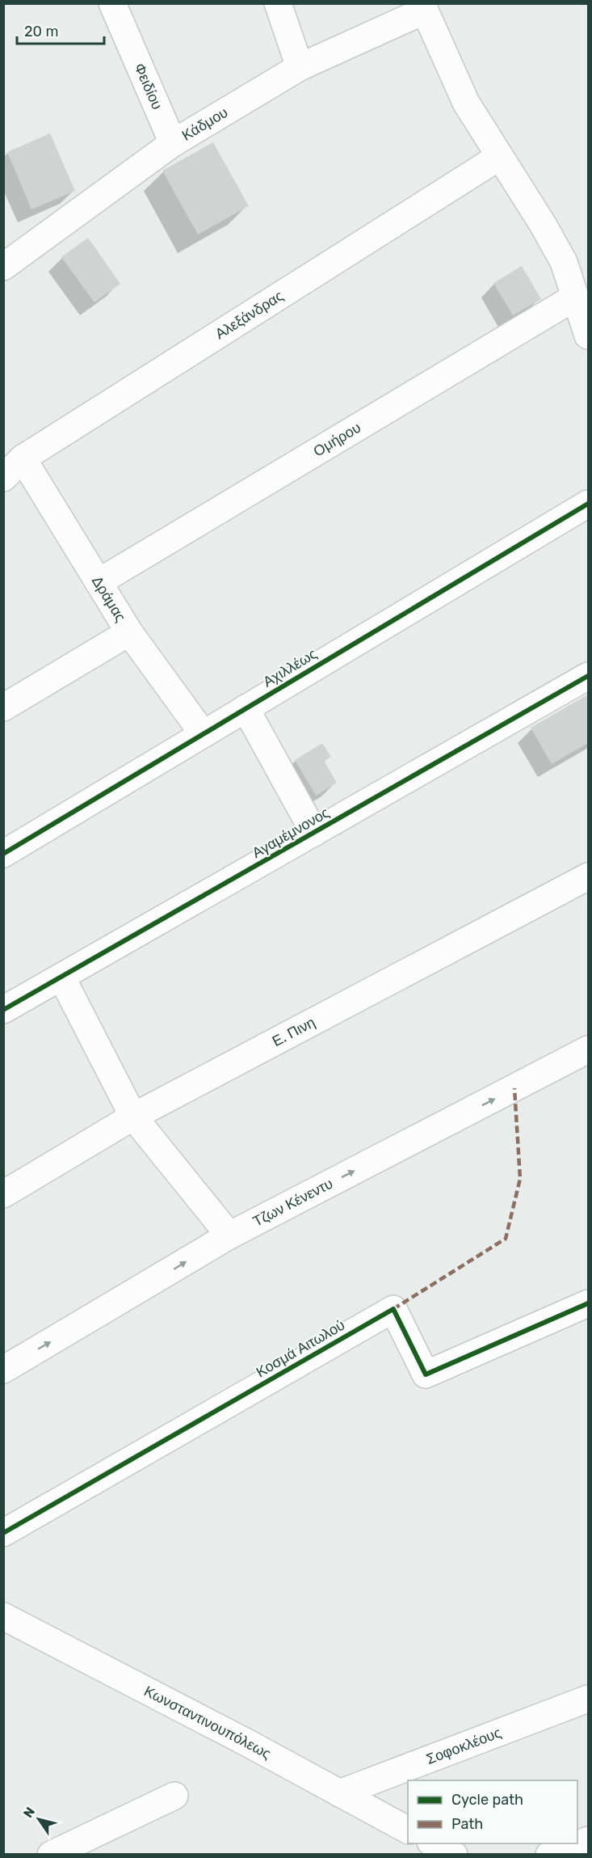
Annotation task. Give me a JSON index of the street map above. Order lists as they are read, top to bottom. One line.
{"streets":{"street":["Φειδίου","Κάδμου","Αλεξάνδρας","Ομήρου","Δράμας","Αχιλλέως","Αγαμέμνονος","Ε. Πινη","Τζων Κένεντυ","Κοσμά Αιτωλού","Κωνσταντινουπόλεως","Σοφοκλέους"]},"crossings":[["Φειδίου","Κάδμου"],["Αλεξάνδρας","Δράμας"],["Ομήρου","Δράμας"],["Δράμας","Αχιλλέως"],["Κωνσταντινουπόλεως","Σοφοκλέους"]],"one_way":["Τζων Κένεντυ"],"legend":["Cycle path","Path"],"scale_bar":"20 m","north":"top left"}
